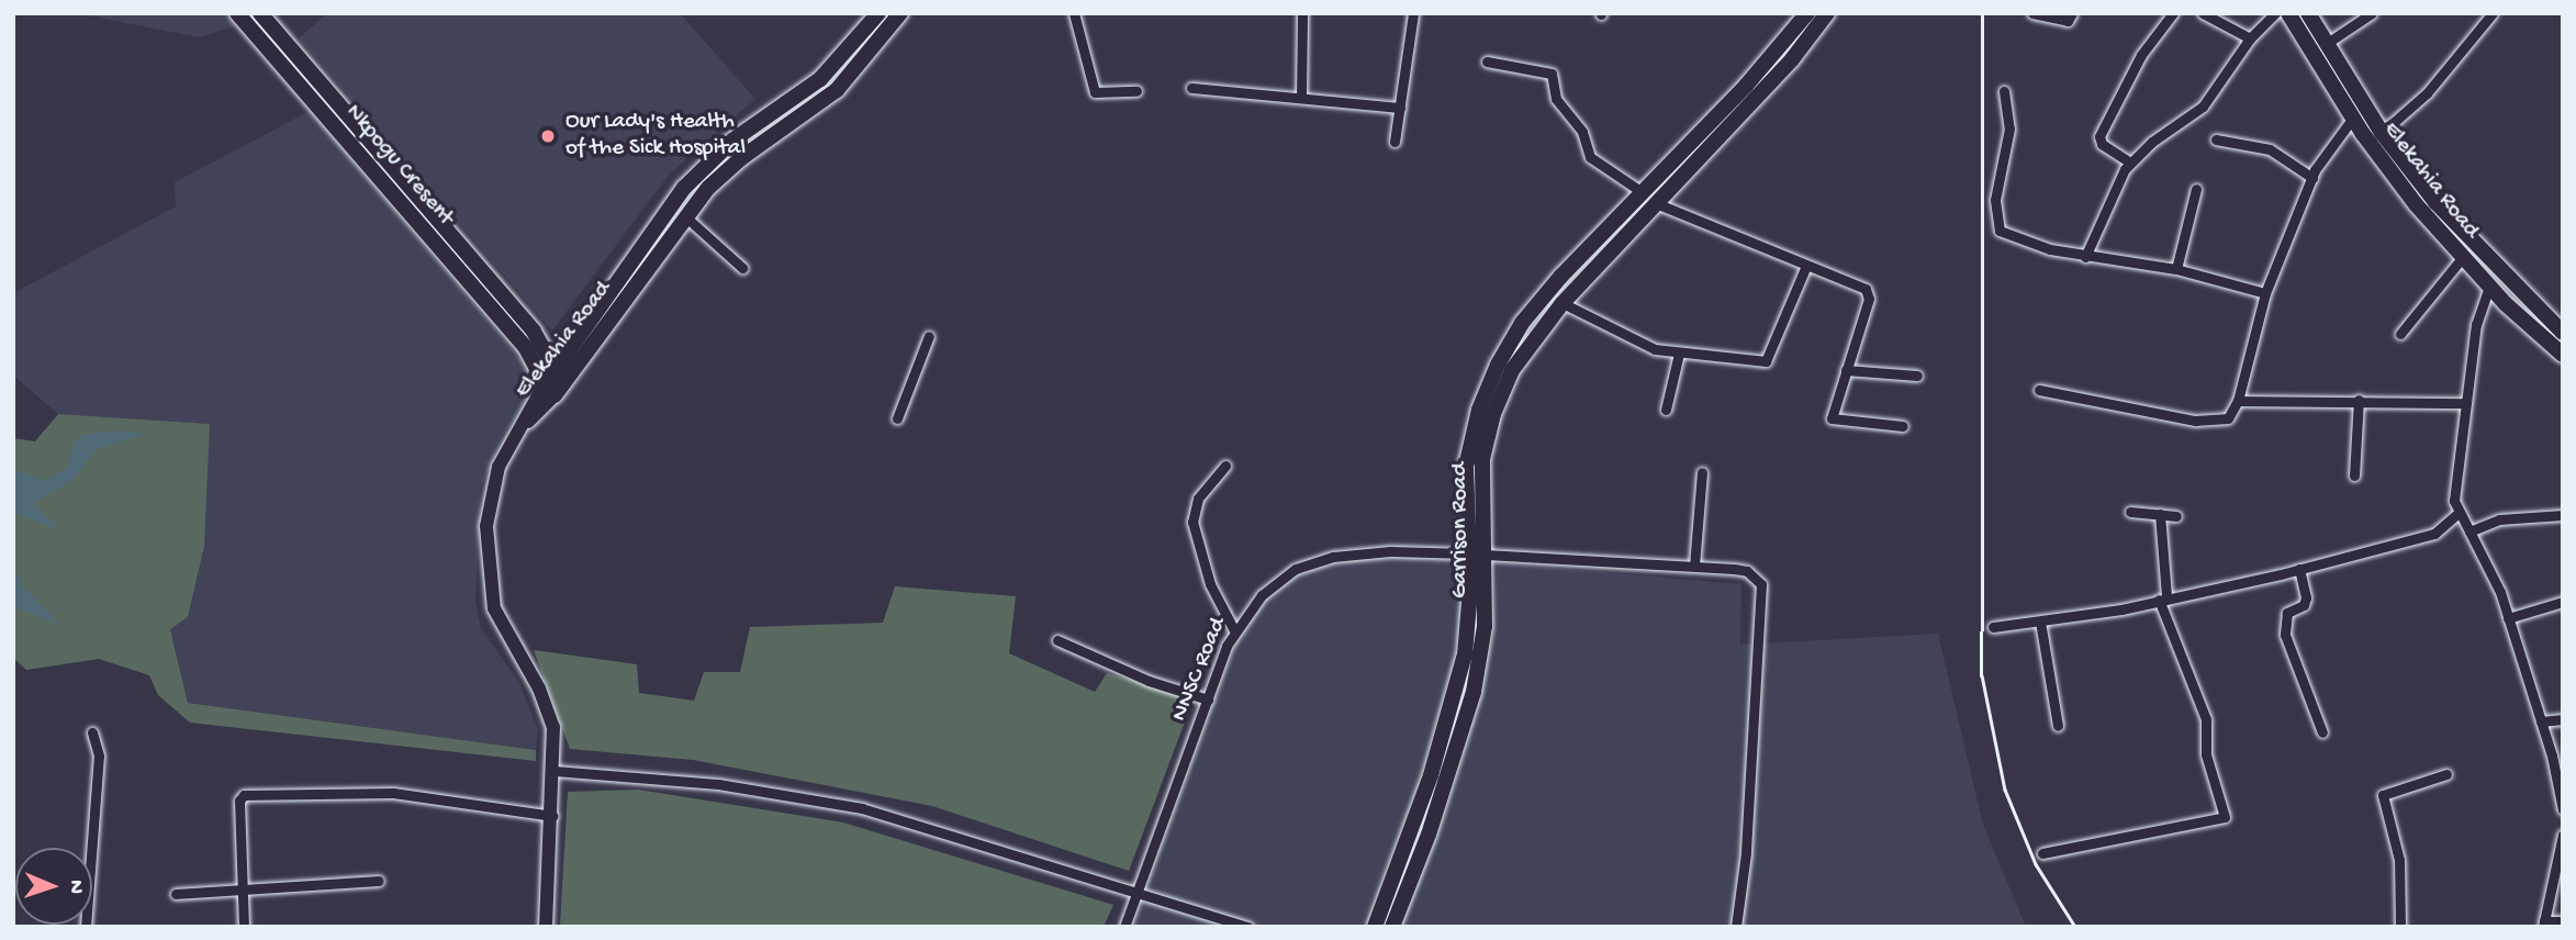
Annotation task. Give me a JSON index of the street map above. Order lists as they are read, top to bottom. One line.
{"streets":{"main road":["Nkpogu Cresent","Elekahia Road","Garrison Road"],"street":["NNSC Road"]},"crossings":[["Nkpogu Cresent","Elekahia Road"],["Garrison Road","NNSC Road"]],"places":["Our Lady's Health of the Sick Hospital"],"north":"right"}
